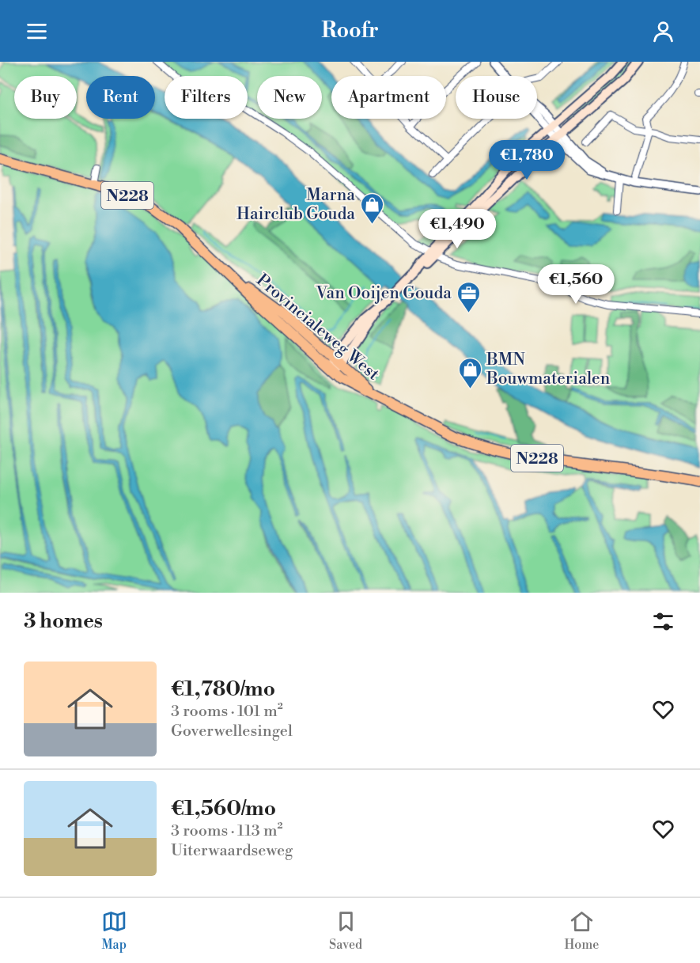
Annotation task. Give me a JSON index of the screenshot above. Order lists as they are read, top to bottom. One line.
{"streets":{"main road":["N228","Provincialeweg West"]},"places":{"shop":["Marna Hairclub Gouda","BMN Bouwmaterialen"],"office":["Van Ooijen Gouda"]},"page":{"header":"Roofr","chip":["Buy","Rent","Filters","New","Apartment","House"],"price":["€1,780","€1,490","€1,560"],"heading":"3 homes","list":[{"name":"€1,780/mo","note":"3 rooms · 101 m² · Goverwellesingel"},{"name":"€1,560/mo","note":"3 rooms · 113 m² · Uiterwaardseweg"}],"tabs":["Map","Saved","Home"]}}
